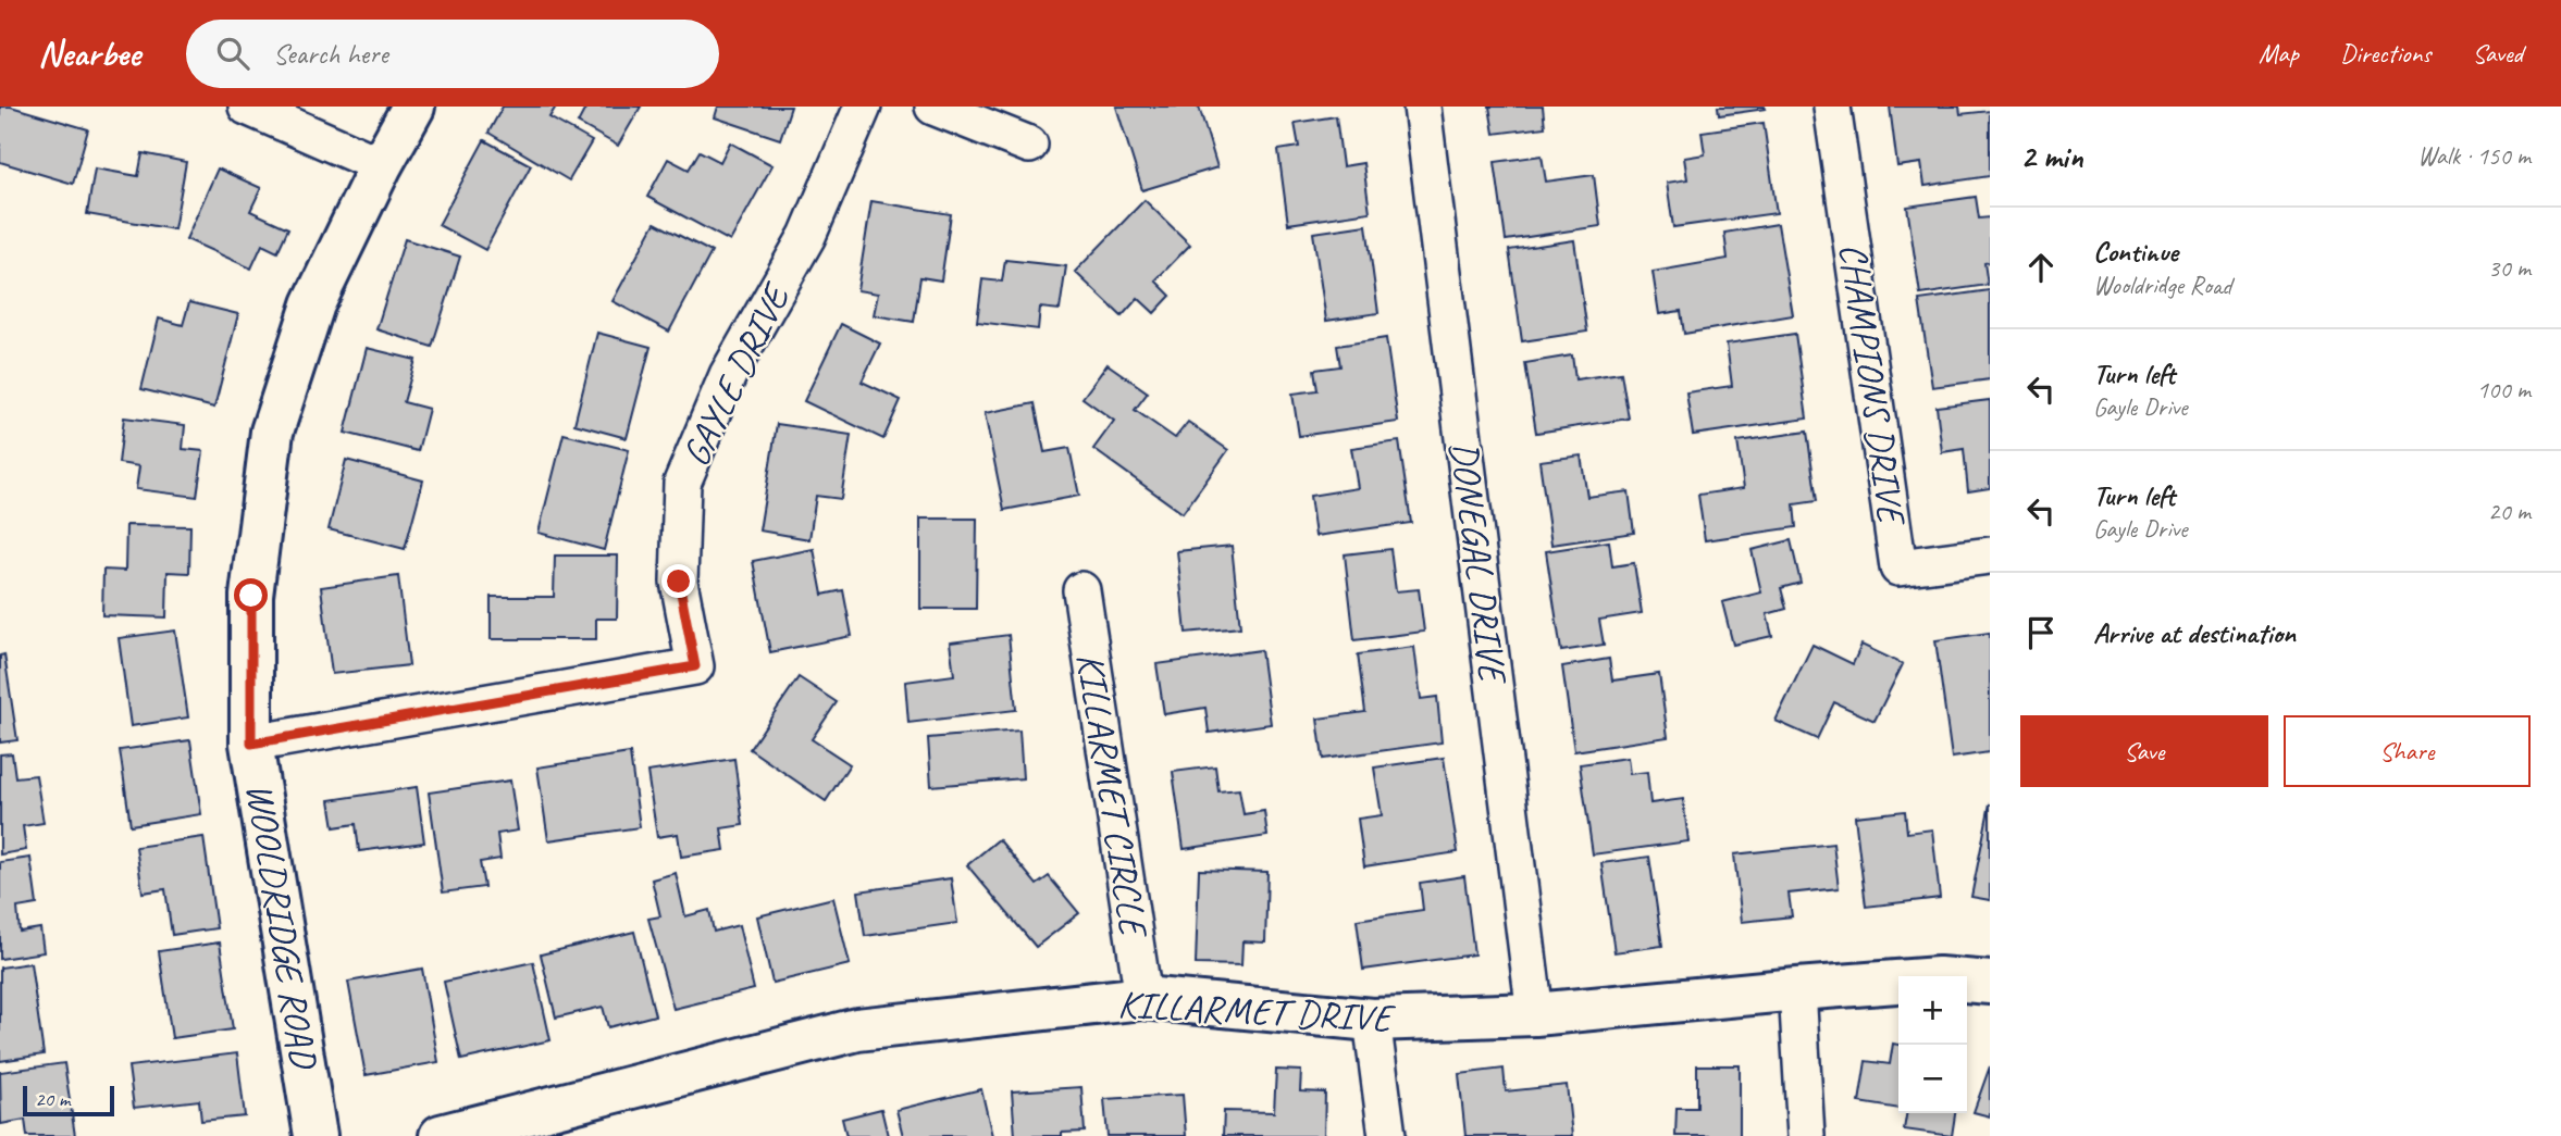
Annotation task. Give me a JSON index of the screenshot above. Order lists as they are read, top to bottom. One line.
{"streets":{"street":["GAYLE DRIVE","CHAMPIONS DRIVE","DONEGAL DRIVE","KILLARMET CIRCLE","WOOLDRIDGE ROAD","KILLARMET DRIVE"]},"crossings":[["GAYLE DRIVE","WOOLDRIDGE ROAD"],["DONEGAL DRIVE","KILLARMET DRIVE"],["KILLARMET CIRCLE","KILLARMET DRIVE"]],"scale_bar":"20 m","page":{"header":"Nearbee","search":"Search here","nav":["Map","Directions","Saved"],"heading":["2 min","Walk · 150 m"],"list":[["Continue","Wooldridge Road","30 m"],["Turn left","Gayle Drive","100 m"],["Turn left","Gayle Drive","20 m"],"Arrive at destination"],"buttons":["Save","Share"],"map_buttons":["+","−"],"scale":"20 m"}}
